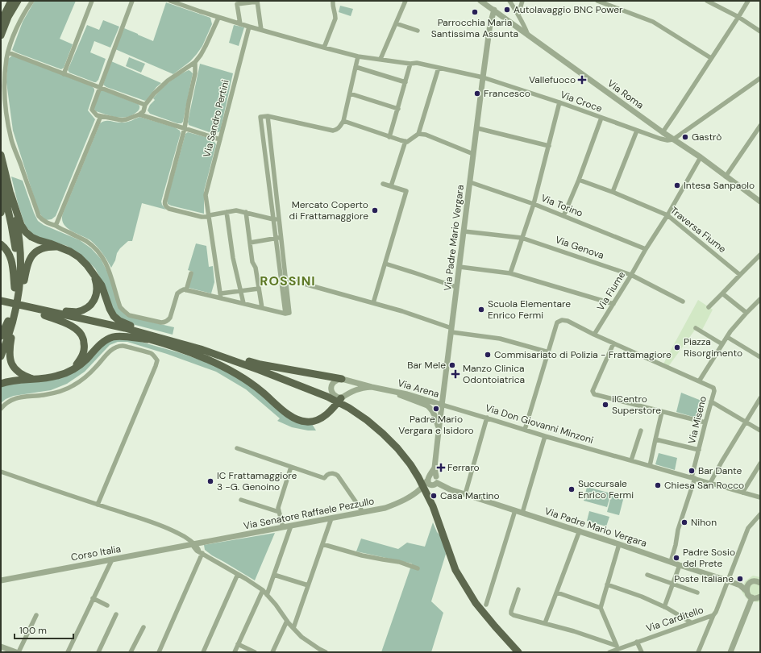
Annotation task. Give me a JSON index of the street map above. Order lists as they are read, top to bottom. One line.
{"streets":{"street":["Via Roma","Via Croce","Via Sandro Pertini","Via Torino","Traversa Fiume","Via Padre Mario Vergara","Via Genova","Via Fiume","Via Arena","Via Miseno","Via Don Giovanni Minzoni","Via Senatore Raffaele Pezzullo","Corso Italia","Via Carditello"]},"crossings":[["Via Roma","Via Croce"],["Via Roma","Via Padre Mario Vergara"],["Via Roma","Via Fiume"],["Via Croce","Via Sandro Pertini"],["Via Croce","Via Padre Mario Vergara"],["Via Torino","Via Padre Mario Vergara"],["Via Torino","Via Fiume"],["Traversa Fiume","Via Fiume"],["Via Padre Mario Vergara","Via Genova"],["Via Padre Mario Vergara","Via Arena"],["Via Padre Mario Vergara","Via Miseno"],["Via Padre Mario Vergara","Via Don Giovanni Minzoni"],["Via Padre Mario Vergara","Via Senatore Raffaele Pezzullo"],["Via Padre Mario Vergara","Via Carditello"],["Via Genova","Via Fiume"],["Via Arena","Via Don Giovanni Minzoni"],["Via Miseno","Via Don Giovanni Minzoni"],["Via Senatore Raffaele Pezzullo","Corso Italia"]],"districts":["ROSSINI"],"places":{"other":["Autolavaggio BNC Power","Parrocchia Maria Santissima Assunta","Francesco","Gastrò","Intesa Sanpaolo","Mercato Coperto di Frattamaggiore","Scuola Elementare Enrico Fermi","Piazza Risorgimento","Commisariato di Polizia - Frattamagiore","Bar Mele","ilCentro Superstore","Padre Mario Vergara e Isidoro","Bar Dante","IC Frattamaggiore 3 -G. Genoino","Chiesa San Rocco","Succursale Enrico Fermi","Casa Martino","Nihon","Padre Sosio del Prete","Poste Italiane"],"health":["Vallefuoco","Manzo Clinica Odontoiatrica","Ferraro"]},"scale_bar":"100 m"}
